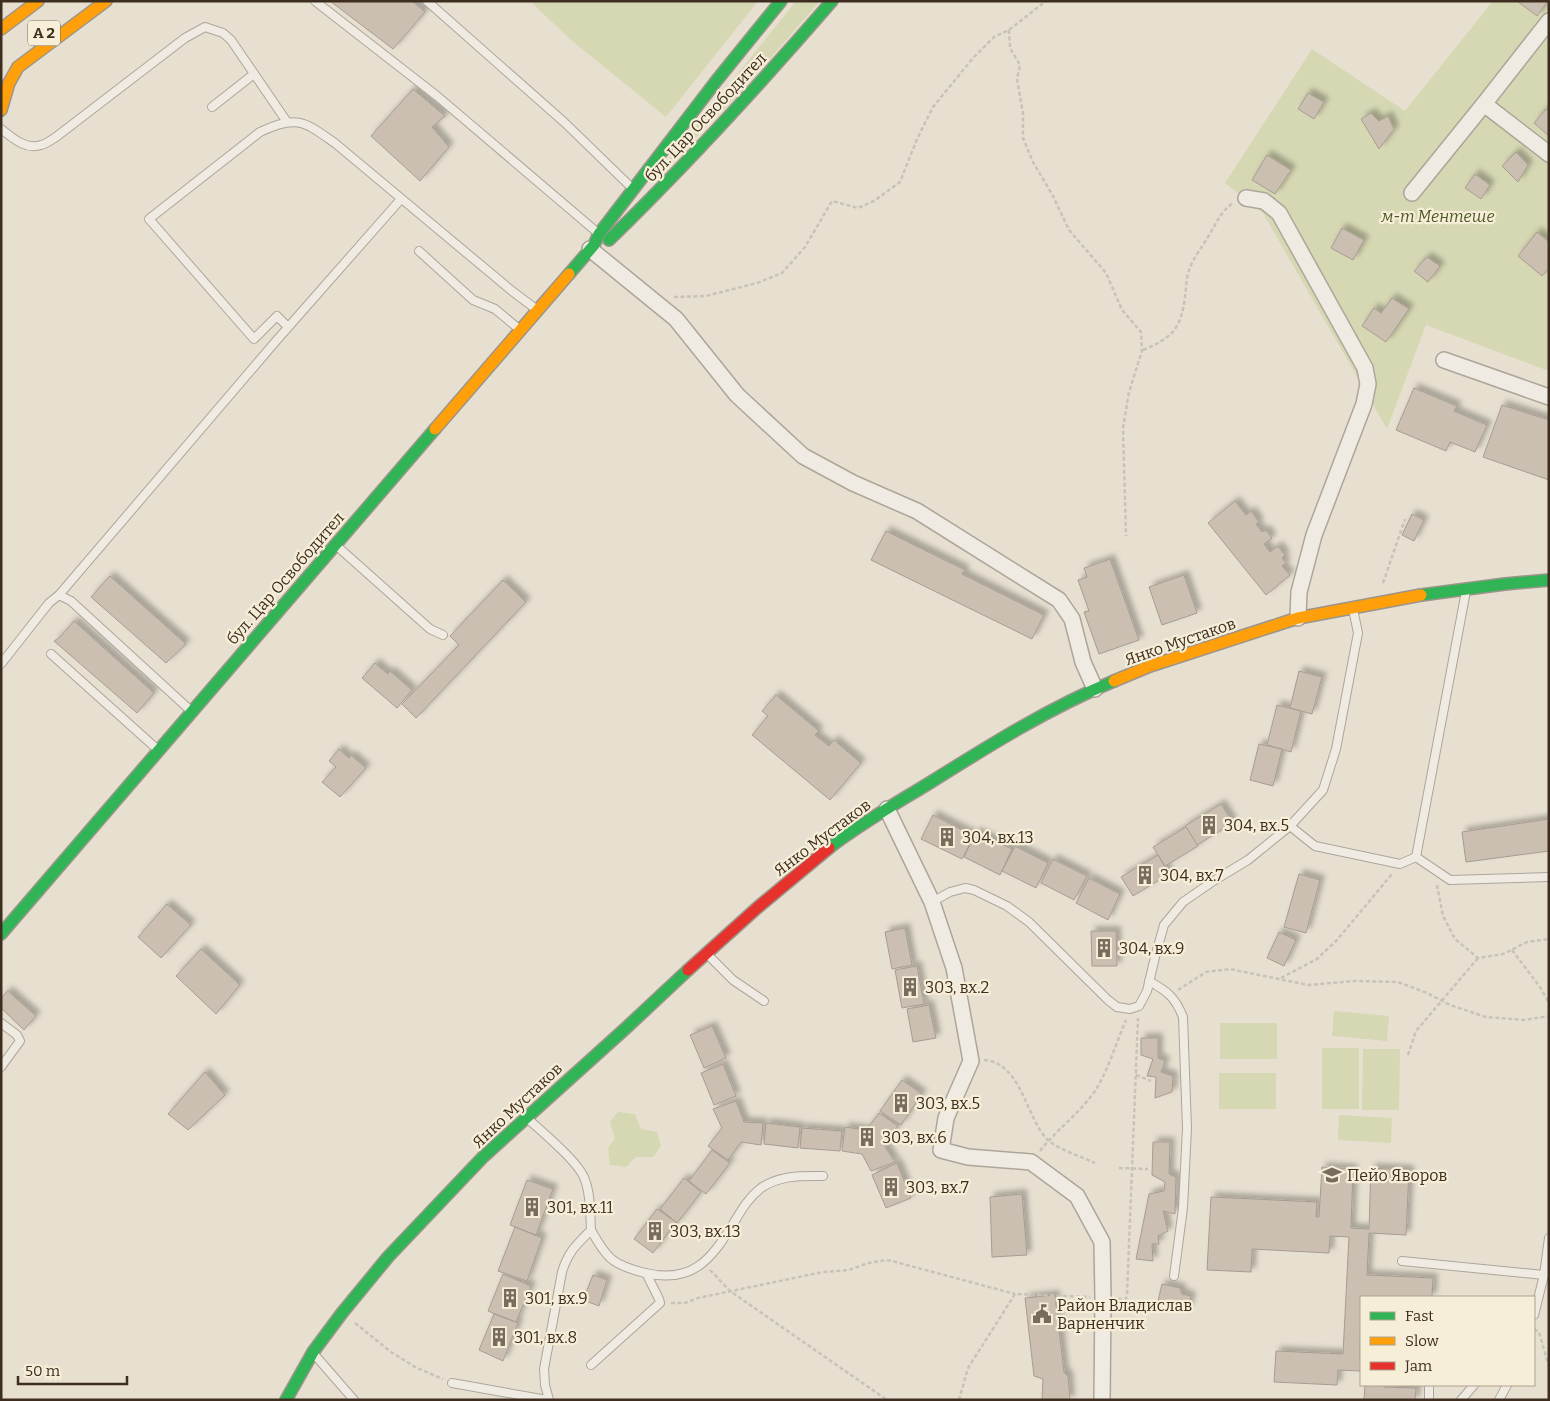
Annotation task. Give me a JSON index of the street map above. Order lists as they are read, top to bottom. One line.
{"streets":{"main road":["A 2","бул. Цар Освободител","Янко Мустаков"]},"parks":["м-т Ментeше"],"places":{"building":["304, вх.5","304, вх.13","304, вх.7","304, вх.9","303, вх.2","303, вх.5","303, вх.6","303, вх.7","301, вх.11","303, вх.13","301, вх.9","301, вх.8"],"school or university":["Пейо Яворов"],"public building":["Район Владислав Варненчик"]},"legend":["Fast","Slow","Jam"],"scale_bar":"50 m"}
